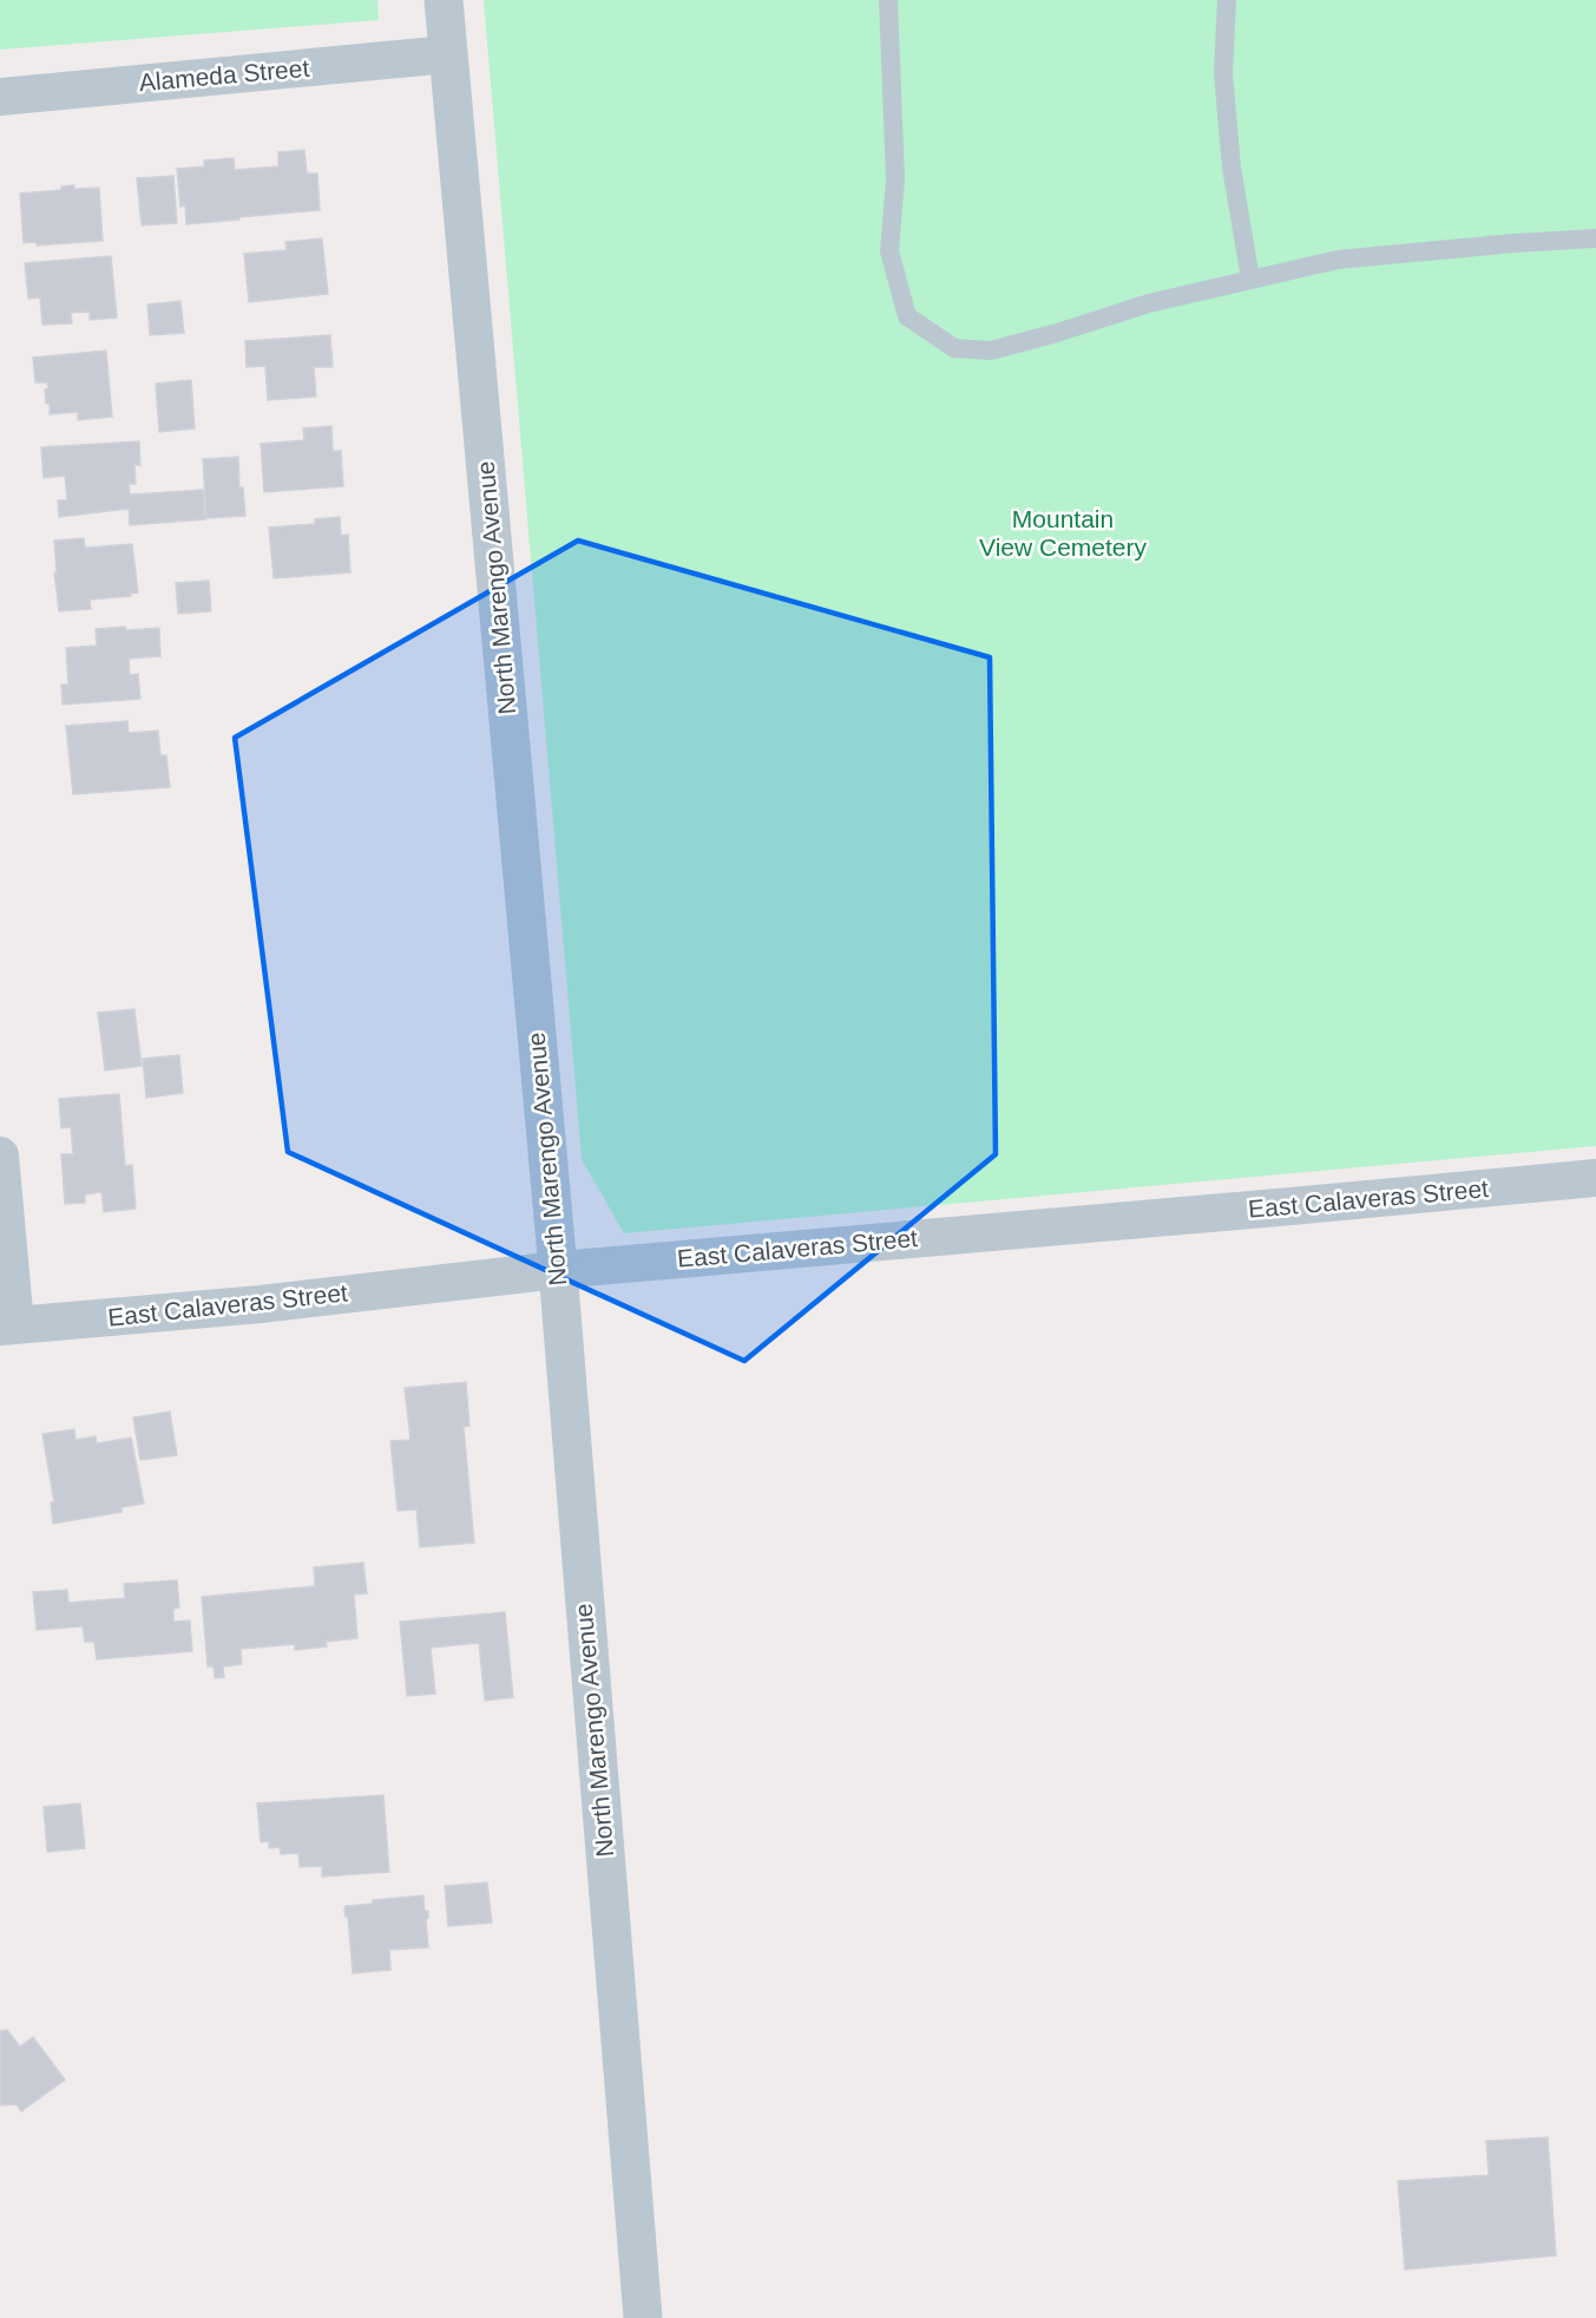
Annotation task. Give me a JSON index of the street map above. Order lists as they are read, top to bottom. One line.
{"streets":{"street":["Alameda Street","North Marengo Avenue","East Calaveras Street"]},"crossings":[["Alameda Street","North Marengo Avenue"],["North Marengo Avenue","East Calaveras Street"]],"parks":["Mountain View Cemetery"]}
